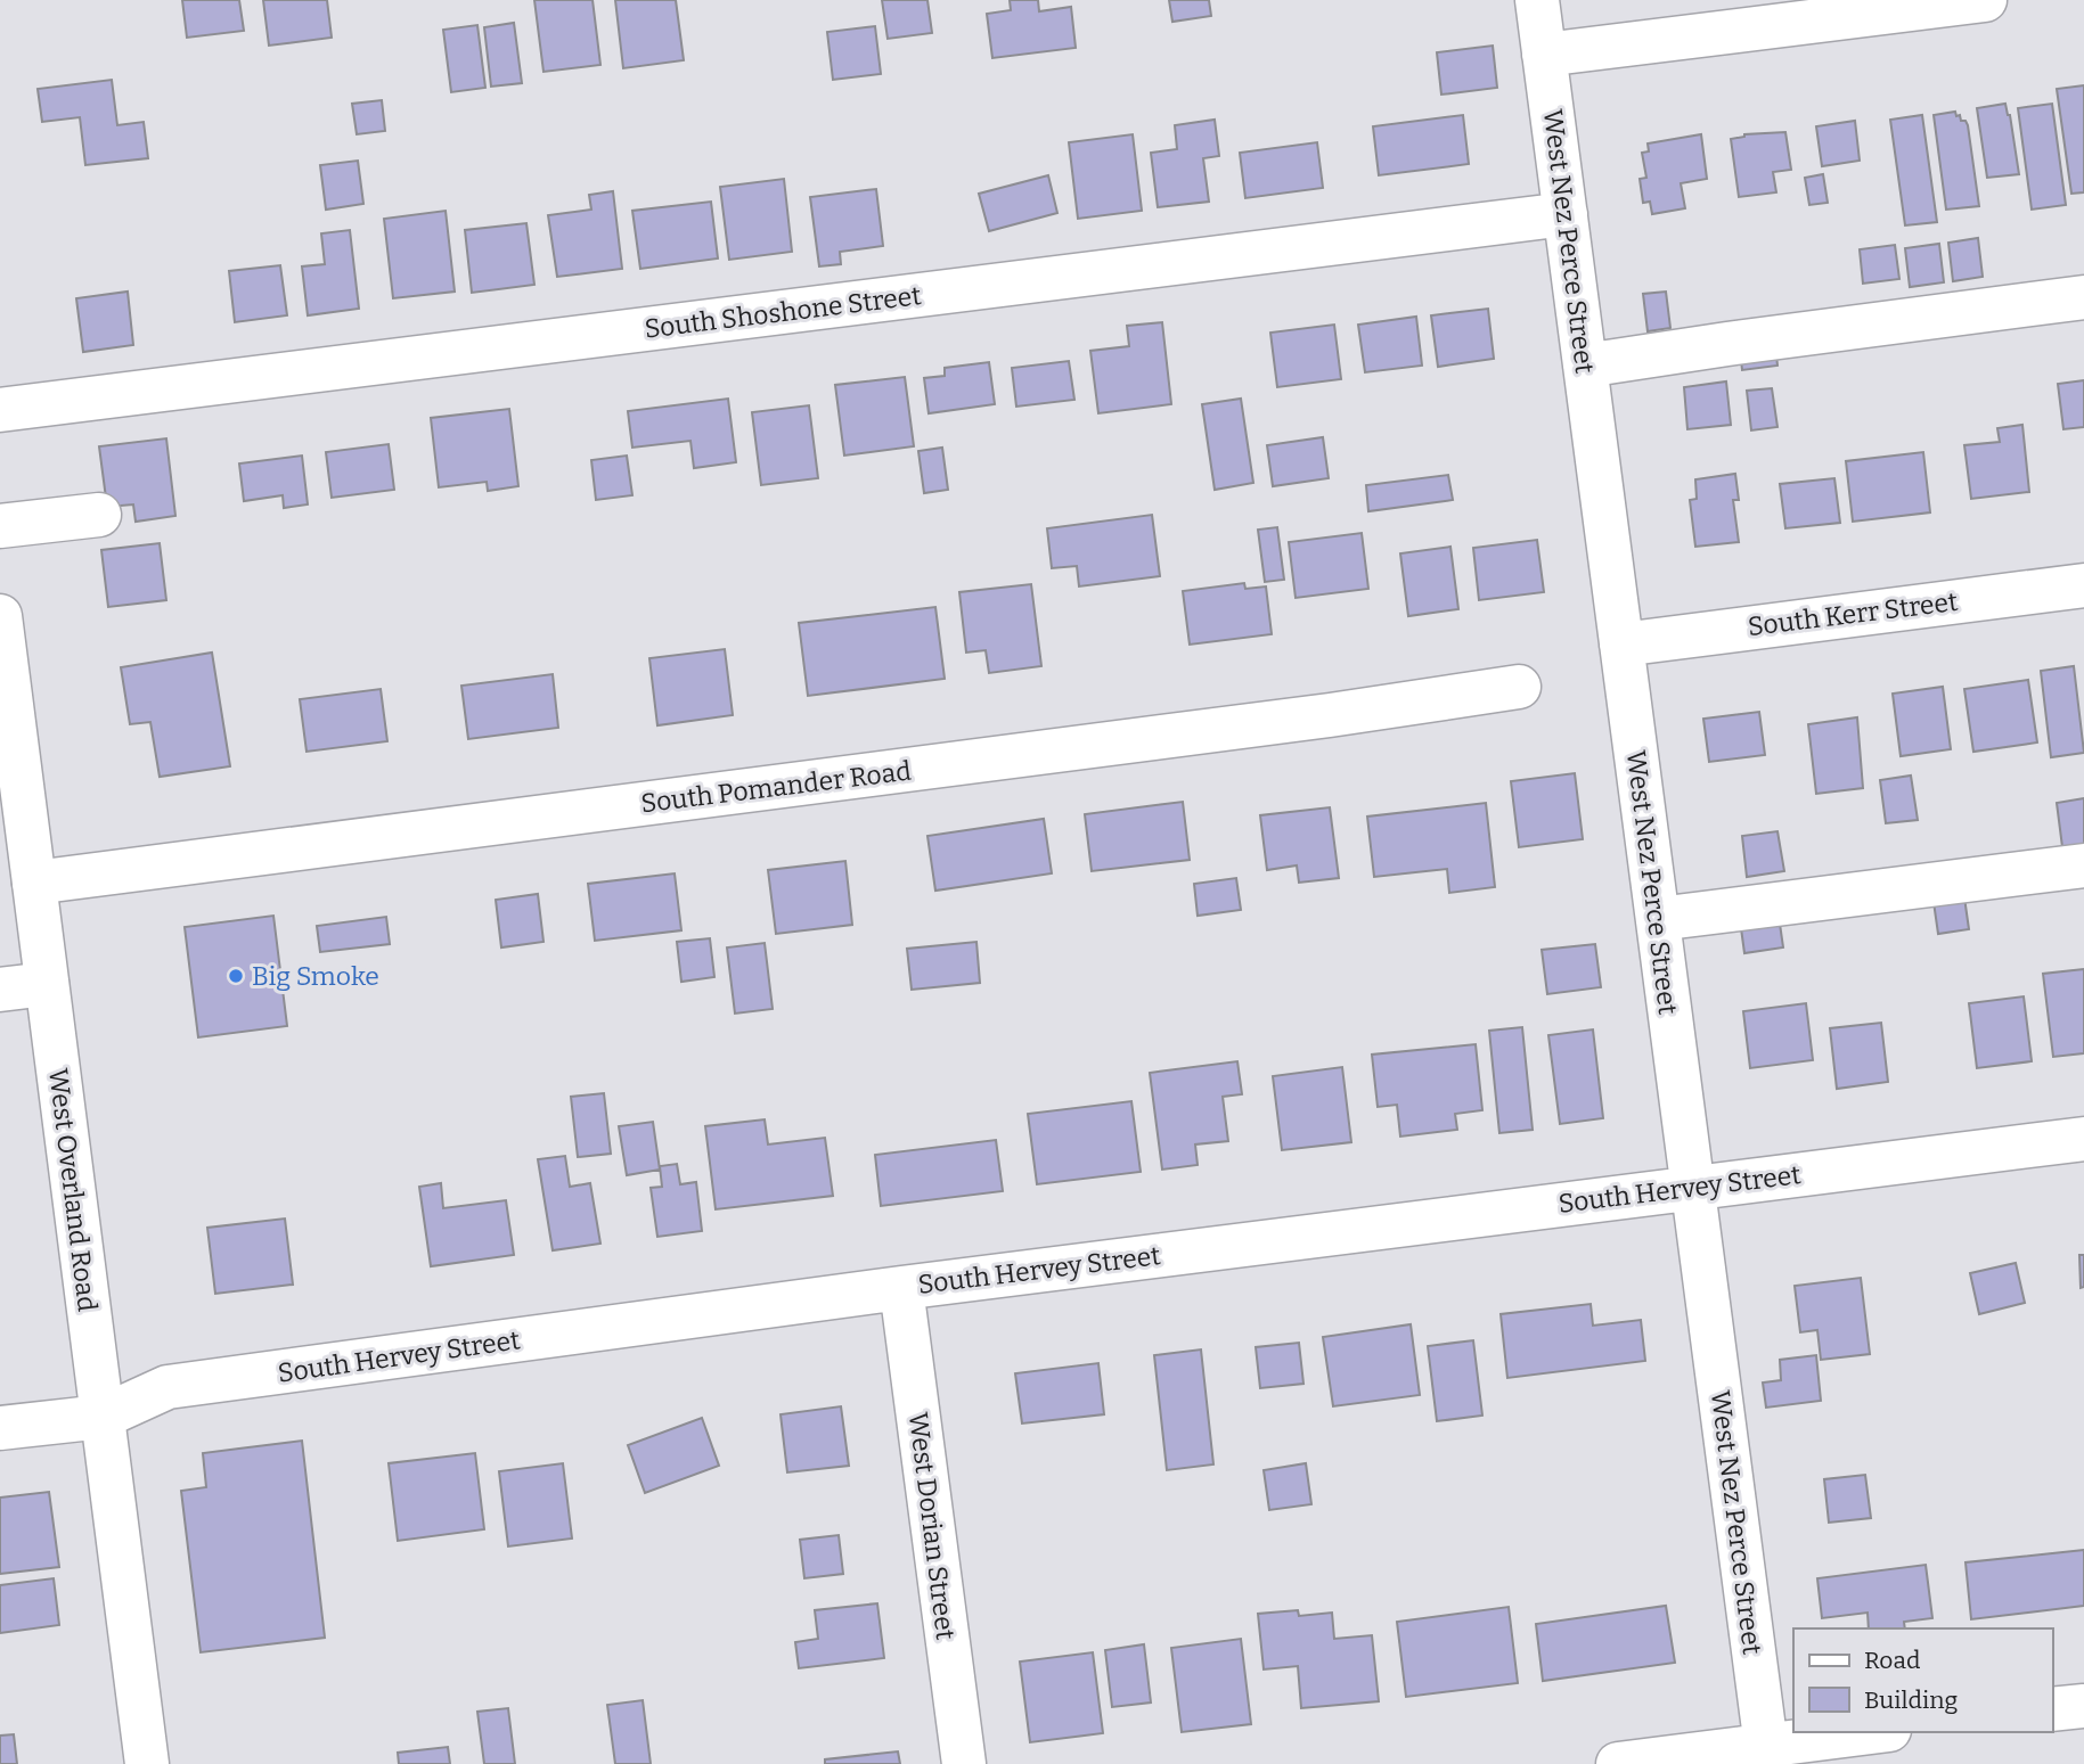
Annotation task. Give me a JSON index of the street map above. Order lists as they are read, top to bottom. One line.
{"streets":{"street":["West Nez Perce Street","South Shoshone Street","South Kerr Street","South Pomander Road","South Hervey Street","West Overland Road","West Dorian Street"]},"crossings":[["West Nez Perce Street","South Shoshone Street"],["West Nez Perce Street","South Kerr Street"],["West Nez Perce Street","South Hervey Street"],["South Pomander Road","West Overland Road"],["South Hervey Street","West Overland Road"],["South Hervey Street","West Dorian Street"]],"places":["Big Smoke"],"legend":["Road","Building"]}
